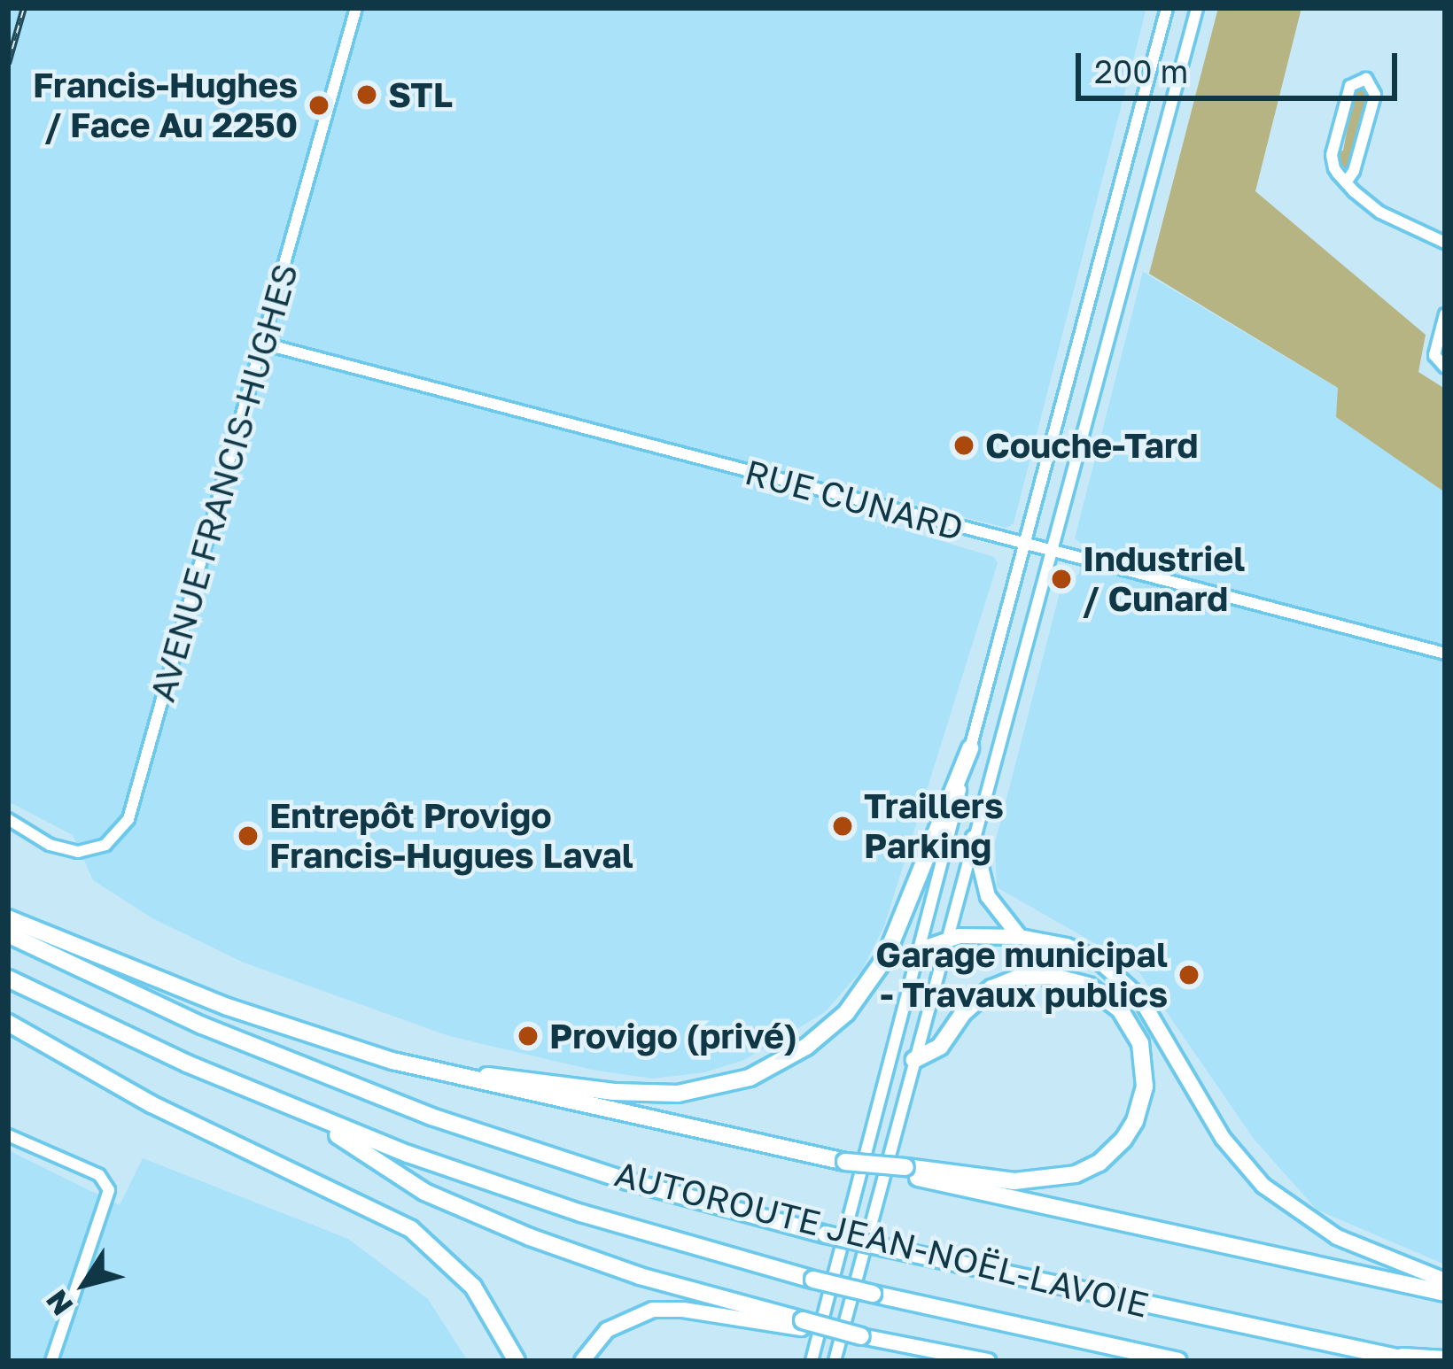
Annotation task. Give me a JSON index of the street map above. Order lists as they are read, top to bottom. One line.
{"streets":{"highway":["AUTOROUTE JEAN-NOËL-LAVOIE"],"street":["AVENUE FRANCIS-HUGHES","RUE CUNARD"]},"crossings":[["AVENUE FRANCIS-HUGHES","RUE CUNARD"]],"places":["STL","Francis-Hughes / Face Au 2250","Couche-Tard","Industriel / Cunard","Traillers Parking","Entrepôt Provigo Francis-Hugues Laval","Garage municipal - Travaux publics","Provigo (privé)"],"scale_bar":"200 m","north":"bottom left"}
